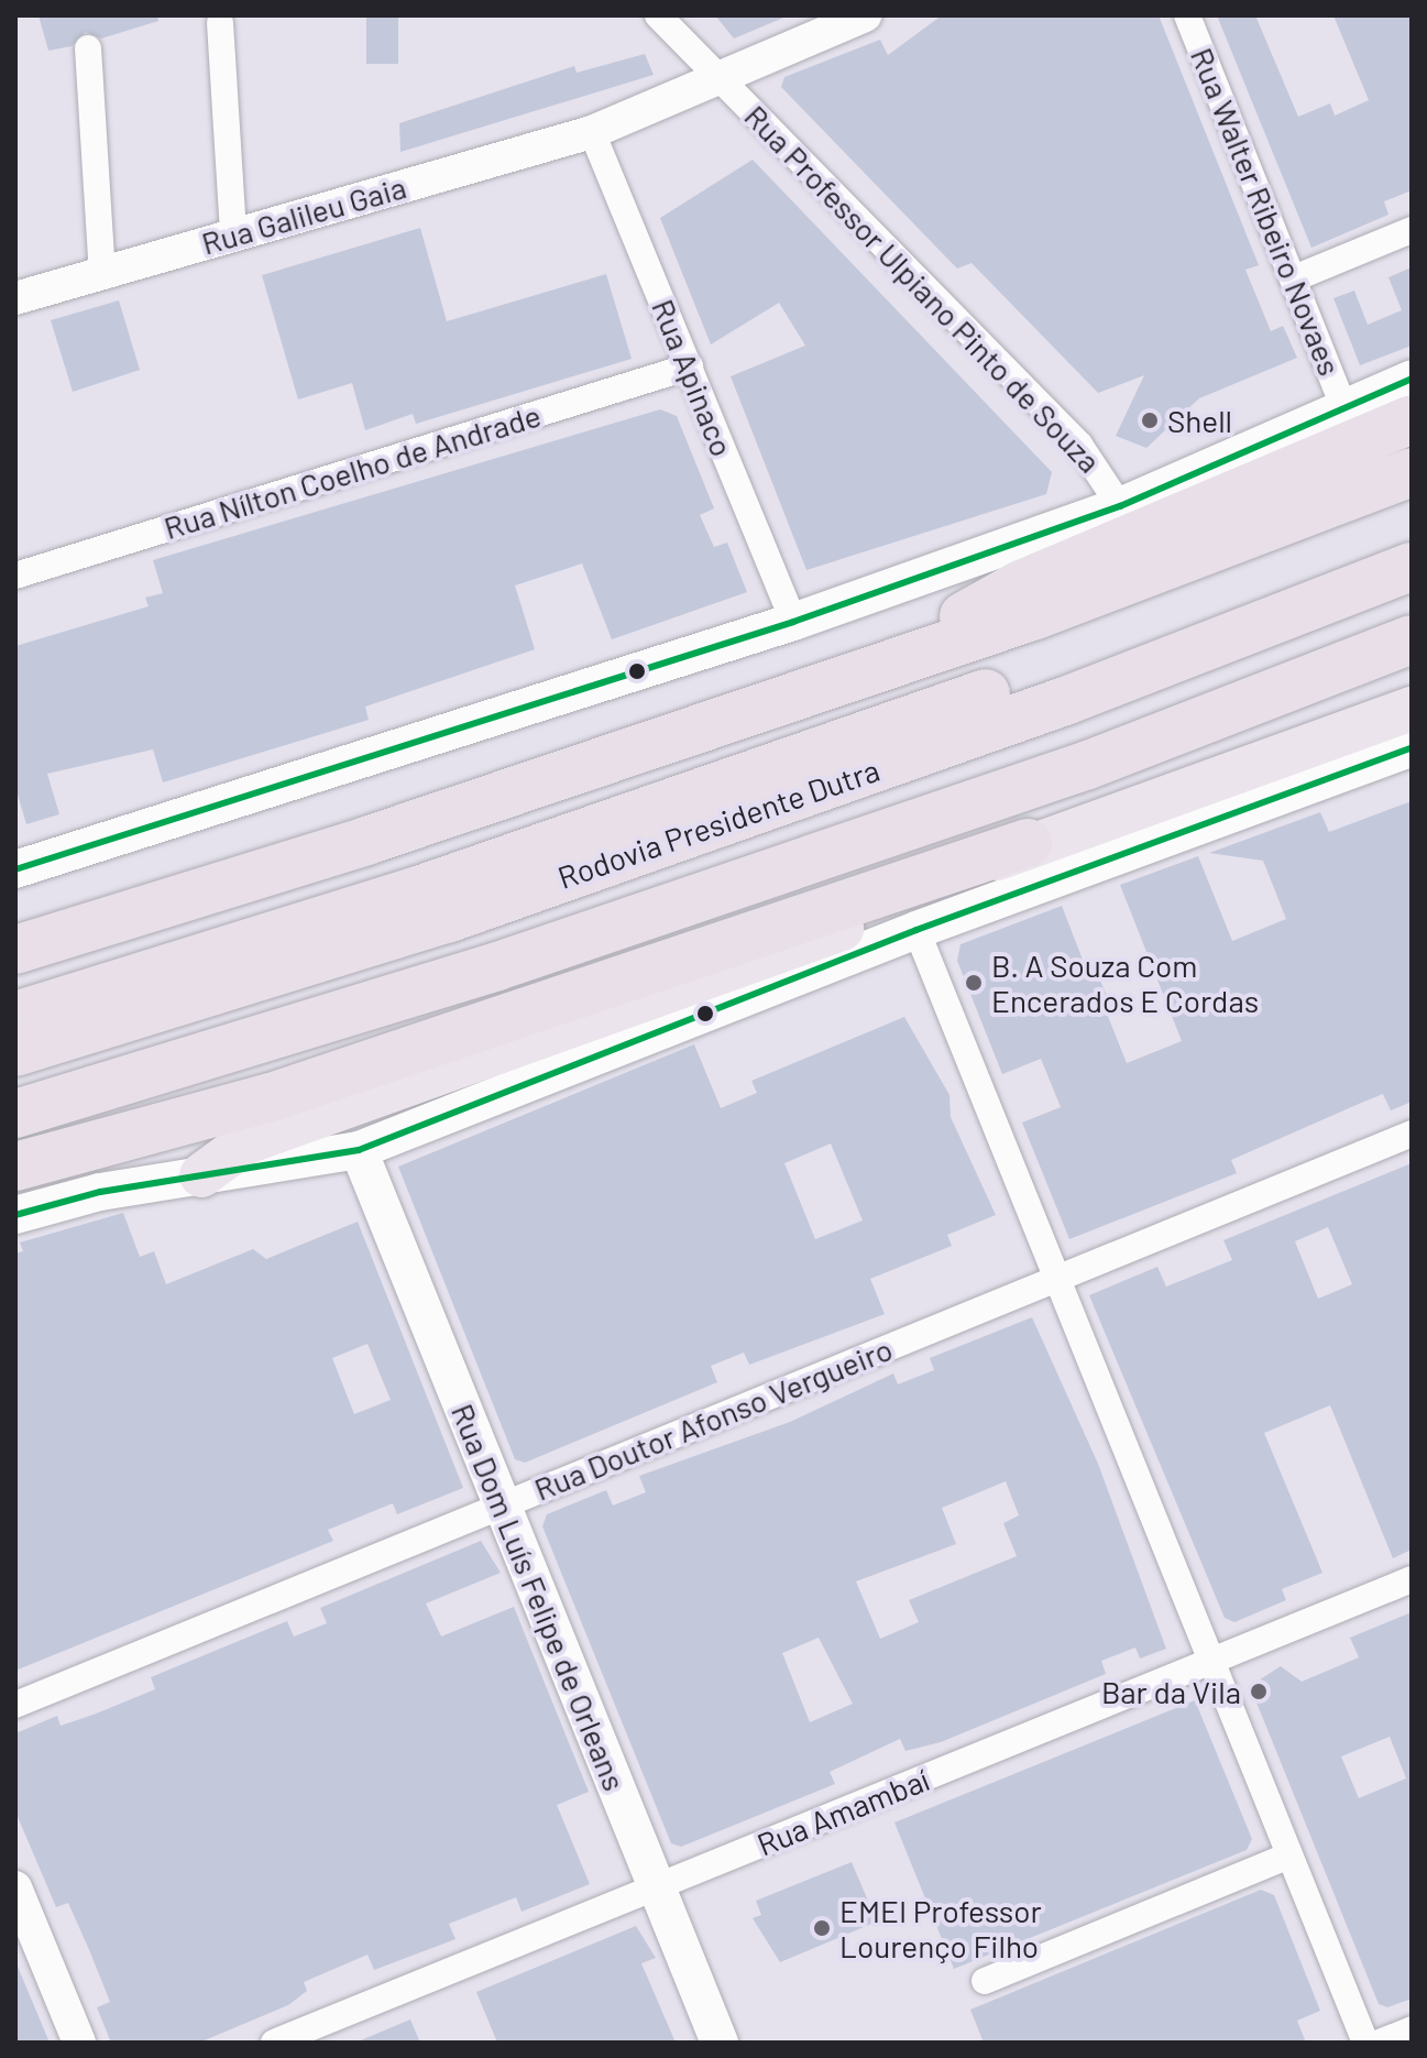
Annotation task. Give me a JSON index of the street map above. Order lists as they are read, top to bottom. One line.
{"streets":{"highway":["Rodovia Presidente Dutra"],"main road":["Rua Dom Luís Felipe de Orleans"],"street":["Rua Walter Ribeiro Novaes","Rua Galileu Gaia","Rua Professor Ulpiano Pinto de Souza","Rua Apinaco","Rua Nílton Coelho de Andrade","Rua Doutor Afonso Vergueiro","Rua Amambaí"]},"crossings":[["Rua Galileu Gaia","Rua Professor Ulpiano Pinto de Souza"],["Rua Galileu Gaia","Rua Apinaco"],["Rua Apinaco","Rua Nílton Coelho de Andrade"],["Rua Doutor Afonso Vergueiro","Rua Dom Luís Felipe de Orleans"],["Rua Dom Luís Felipe de Orleans","Rua Amambaí"]],"places":["Shell","B. A Souza Com Encerados E Cordas","Bar da Vila","EMEI Professor Lourenço Filho"]}
